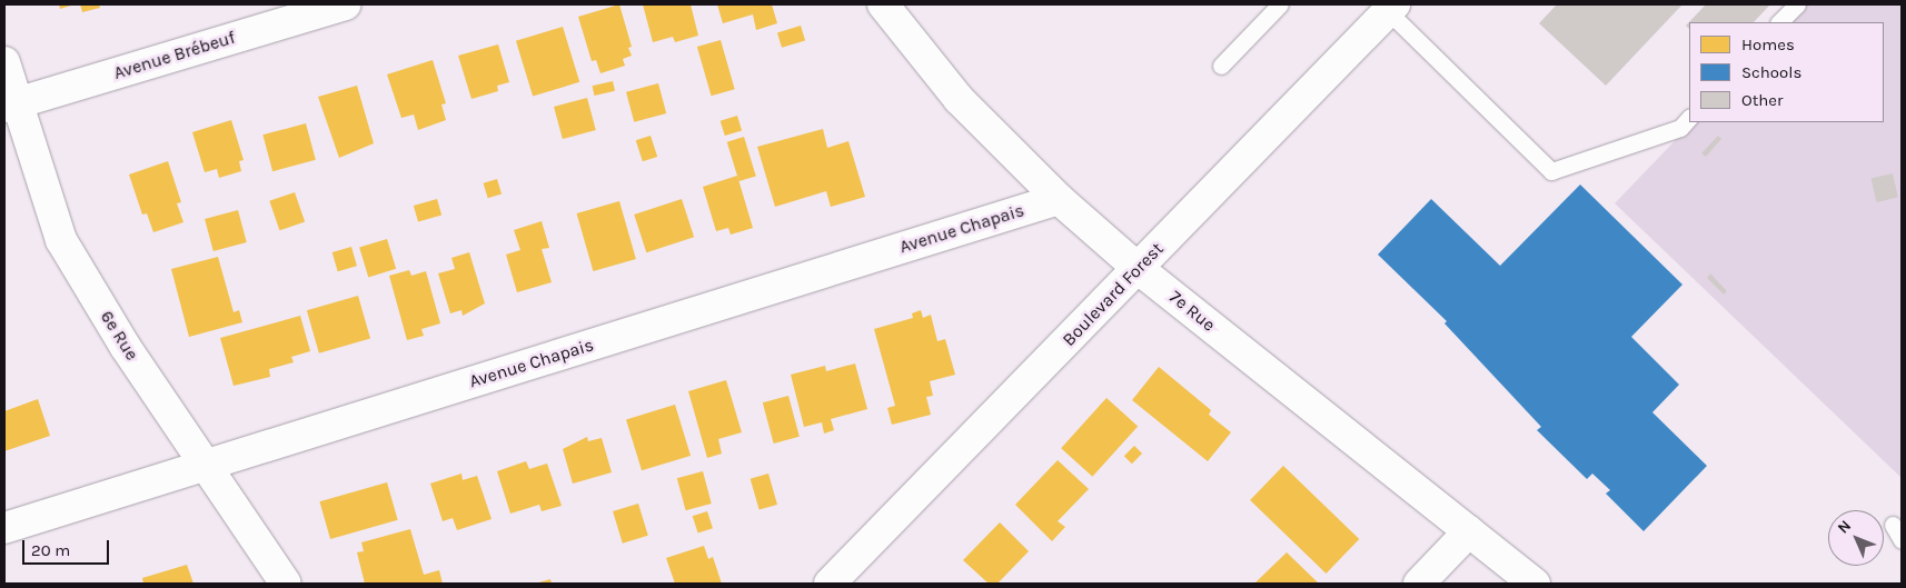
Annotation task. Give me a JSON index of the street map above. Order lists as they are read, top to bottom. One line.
{"streets":{"street":["Avenue Brébeuf","Avenue Chapais","Boulevard Forest","7e Rue","6e Rue"]},"crossings":[["Avenue Brébeuf","6e Rue"],["Avenue Chapais","7e Rue"],["Avenue Chapais","6e Rue"],["Boulevard Forest","7e Rue"]],"legend":["Homes","Schools","Other"],"scale_bar":"20 m","north":"top left"}
